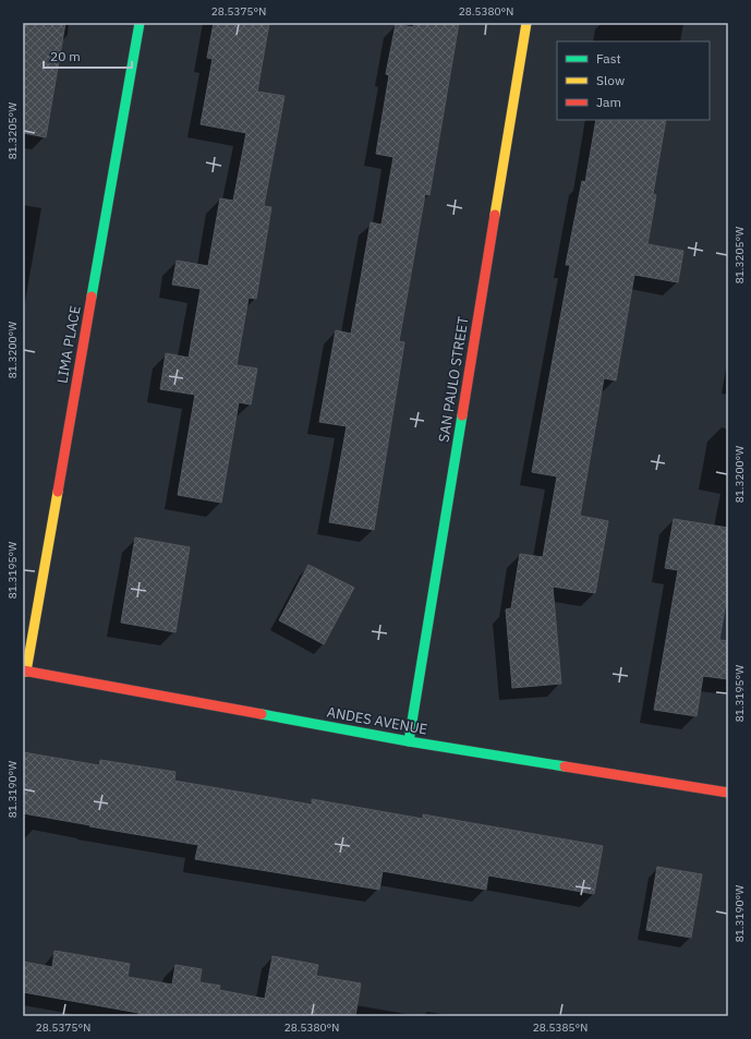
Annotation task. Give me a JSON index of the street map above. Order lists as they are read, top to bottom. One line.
{"streets":{"street":["LIMA PLACE","SAN PAULO STREET","ANDES AVENUE"]},"crossings":[["LIMA PLACE","ANDES AVENUE"],["SAN PAULO STREET","ANDES AVENUE"]],"legend":["Fast","Slow","Jam"],"scale_bar":"20 m","coordinates":["28.5375°N","28.5380°N","81.3205°W","81.3200°W","81.3195°W","81.3190°W","28.5385°N"]}
